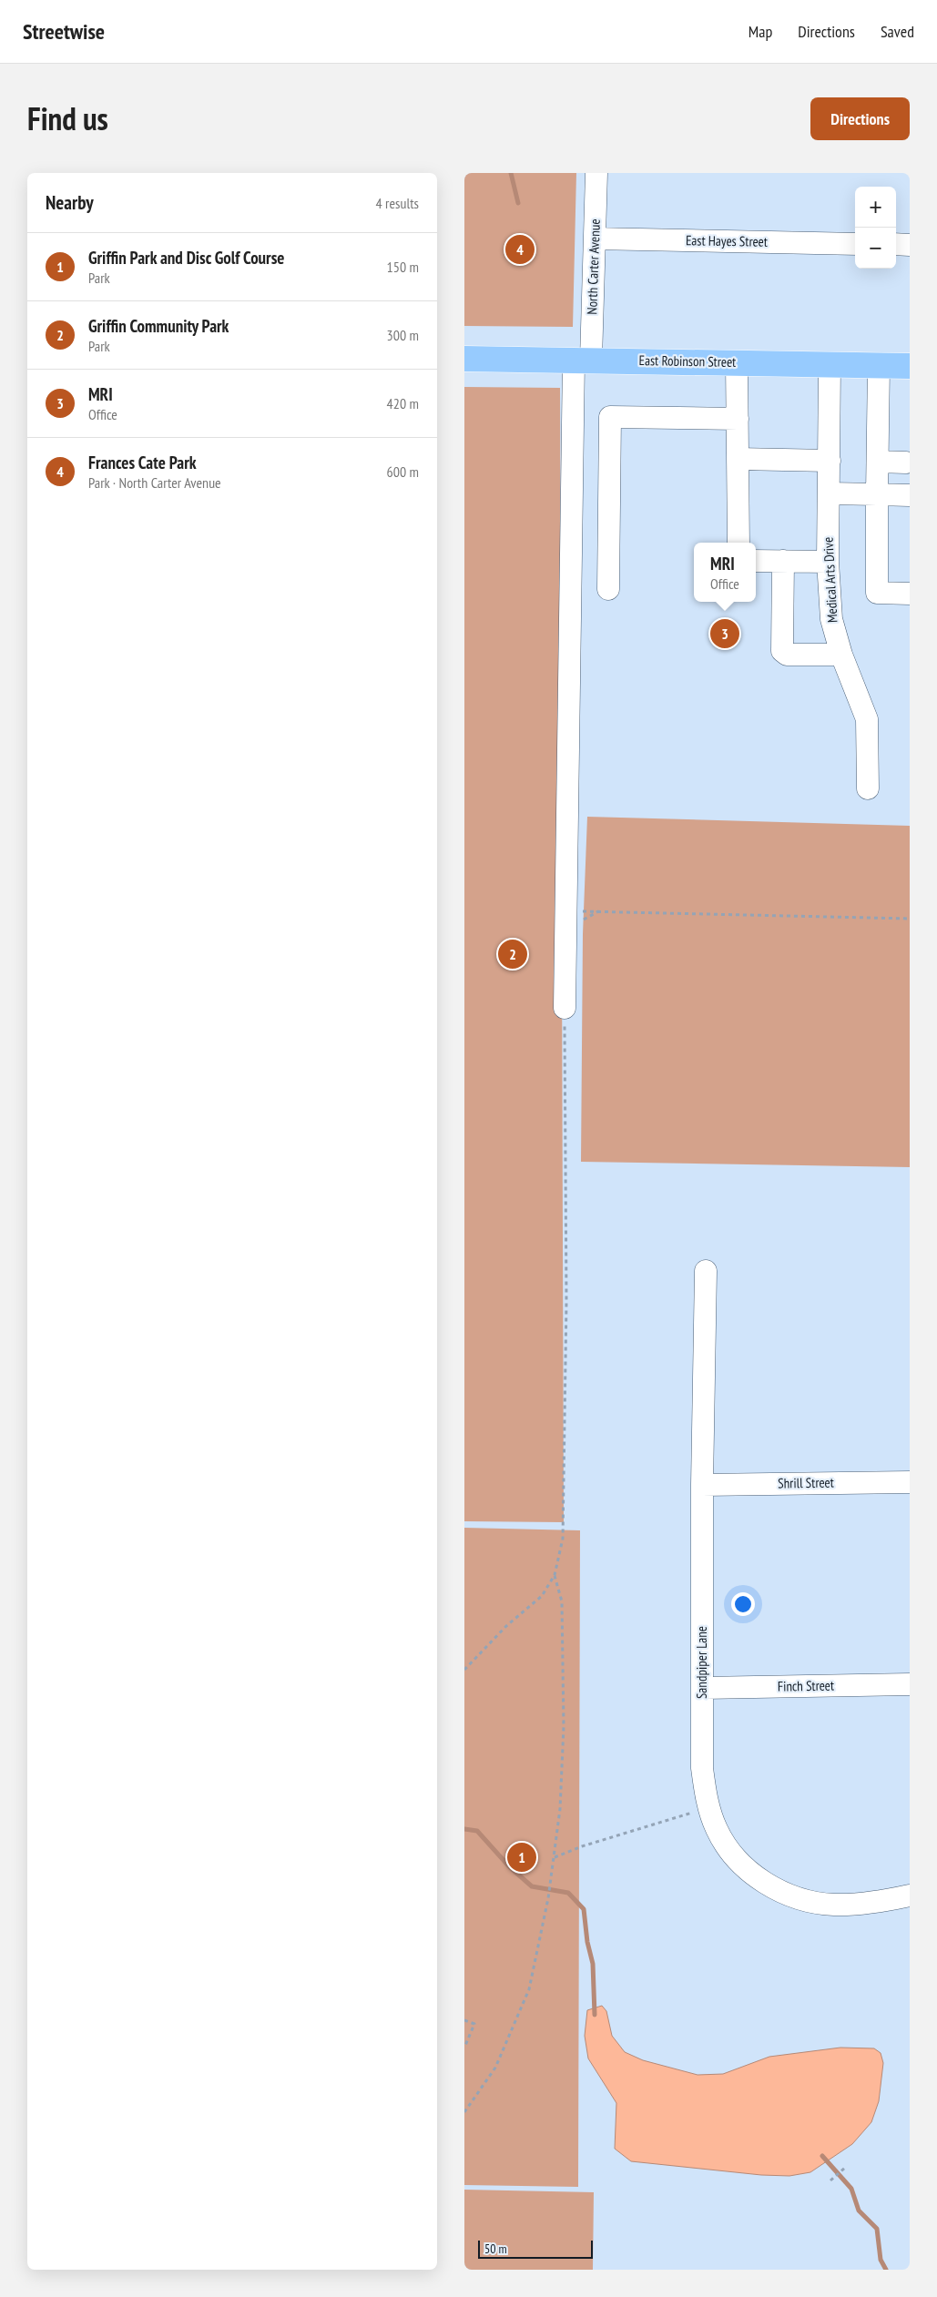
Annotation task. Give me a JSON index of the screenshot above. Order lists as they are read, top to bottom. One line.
{"streets":{"main road":["East Robinson Street"],"street":["East Hayes Street","North Carter Avenue","Medical Arts Drive","Shrill Street","Sandpiper Lane","Finch Street"]},"crossings":[["East Hayes Street","North Carter Avenue"],["North Carter Avenue","East Robinson Street"],["East Robinson Street","Medical Arts Drive"],["Shrill Street","Sandpiper Lane"],["Sandpiper Lane","Finch Street"]],"scale_bar":"50 m","page":{"header":"Streetwise","nav":["Map","Directions","Saved"],"title":"Find us","buttons":"Directions","heading":["Nearby","4 results"],"map_buttons":["+","−"],"list":[{"mark":"1","name":"Griffin Park and Disc Golf Course","note":"Park","value":"150 m"},{"mark":"2","name":"Griffin Community Park","note":"Park","value":"300 m"},{"mark":"3","name":"MRI","note":"Office","value":"420 m"},{"mark":"4","name":"Frances Cate Park","note":"Park · North Carter Avenue","value":"600 m"}],"pins":["4","3","2","1"],"popup":["MRI","Office"],"scale":"50 m"}}
